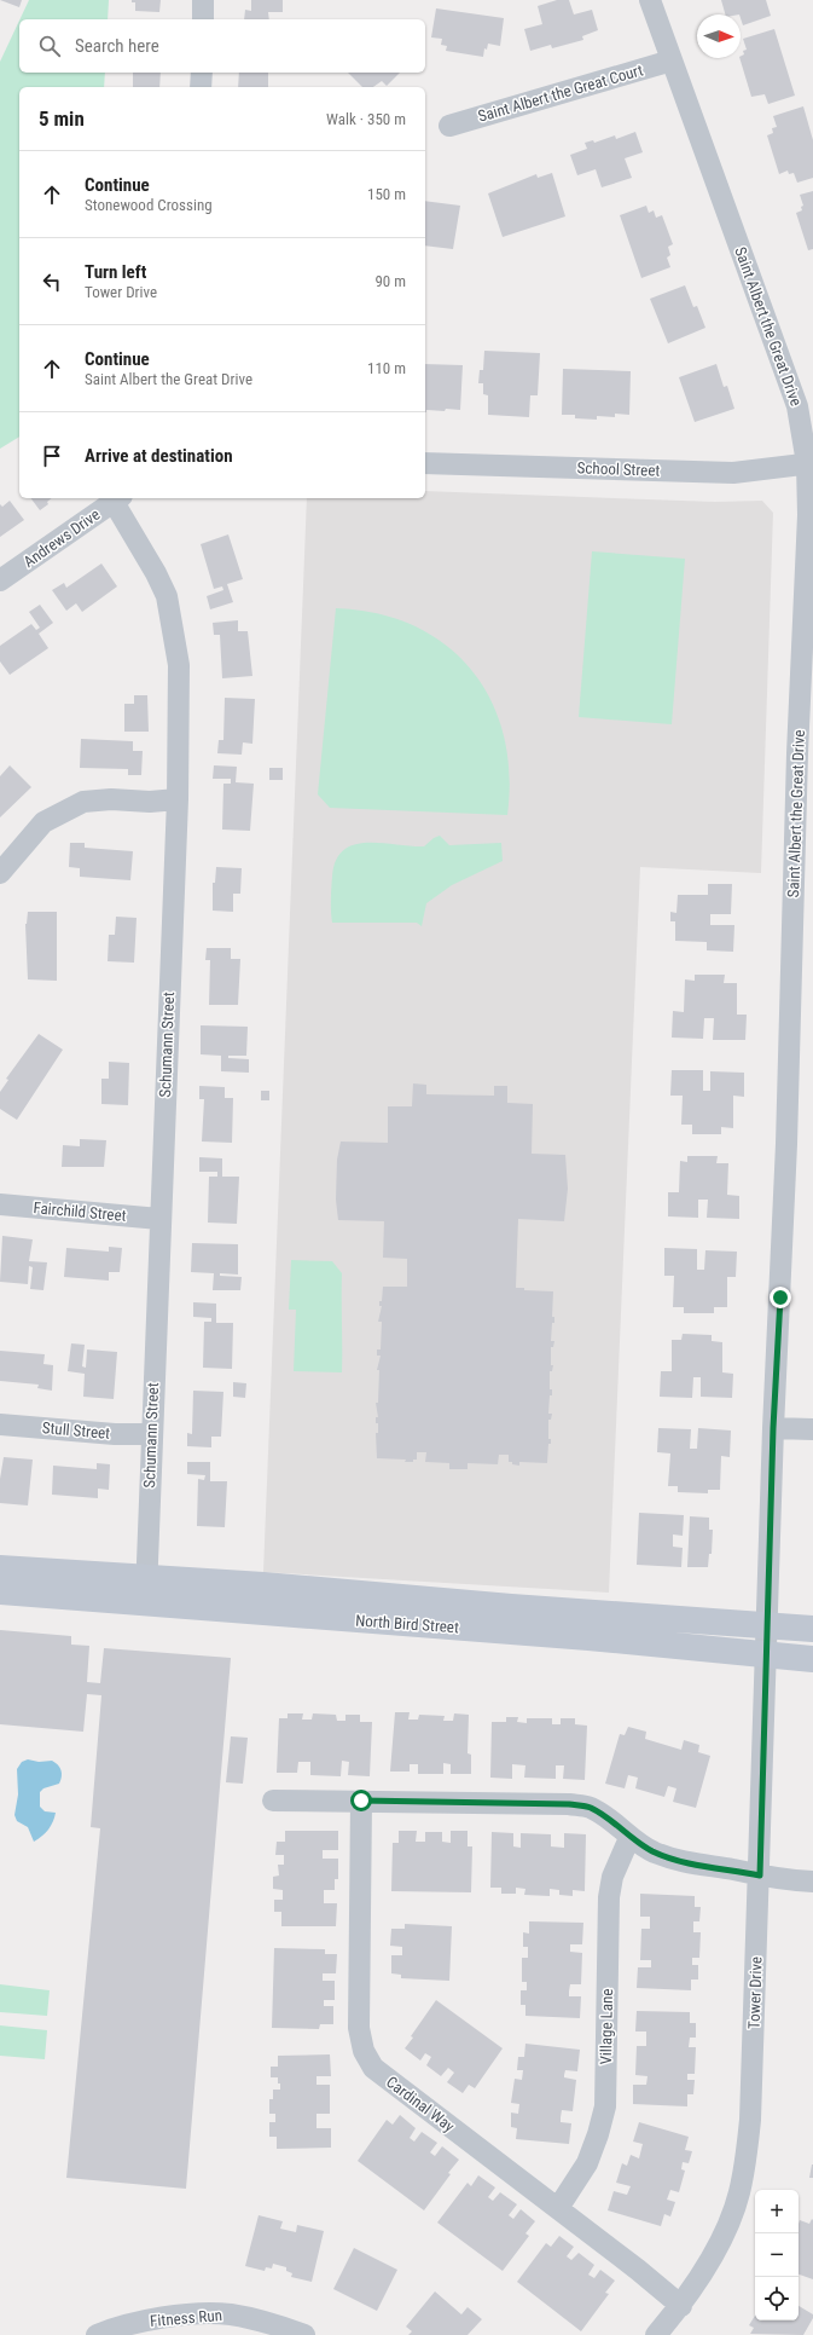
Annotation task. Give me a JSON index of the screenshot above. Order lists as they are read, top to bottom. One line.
{"streets":{"street":["Saint Albert the Great Court","Saint Albert the Great Drive","School Street","Andrews Drive","Schumann Street","Fairchild Street","Stull Street","North Bird Street","Tower Drive","Village Lane","Cardinal Way","Fitness Run"]},"crossings":[["Saint Albert the Great Court","Saint Albert the Great Drive"],["Saint Albert the Great Drive","School Street"],["Saint Albert the Great Drive","North Bird Street"],["Saint Albert the Great Drive","Tower Drive"],["Andrews Drive","Schumann Street"],["Schumann Street","Fairchild Street"],["Schumann Street","Stull Street"],["Schumann Street","North Bird Street"],["North Bird Street","Tower Drive"],["Tower Drive","Cardinal Way"],["Village Lane","Cardinal Way"]],"north":"right","page":{"search":"Search here","heading":["5 min","Walk · 350 m"],"list":[["Continue","Stonewood Crossing","150 m"],["Turn left","Tower Drive","90 m"],["Continue","Saint Albert the Great Drive","110 m"],"Arrive at destination"],"map_buttons":["+","−"]}}
